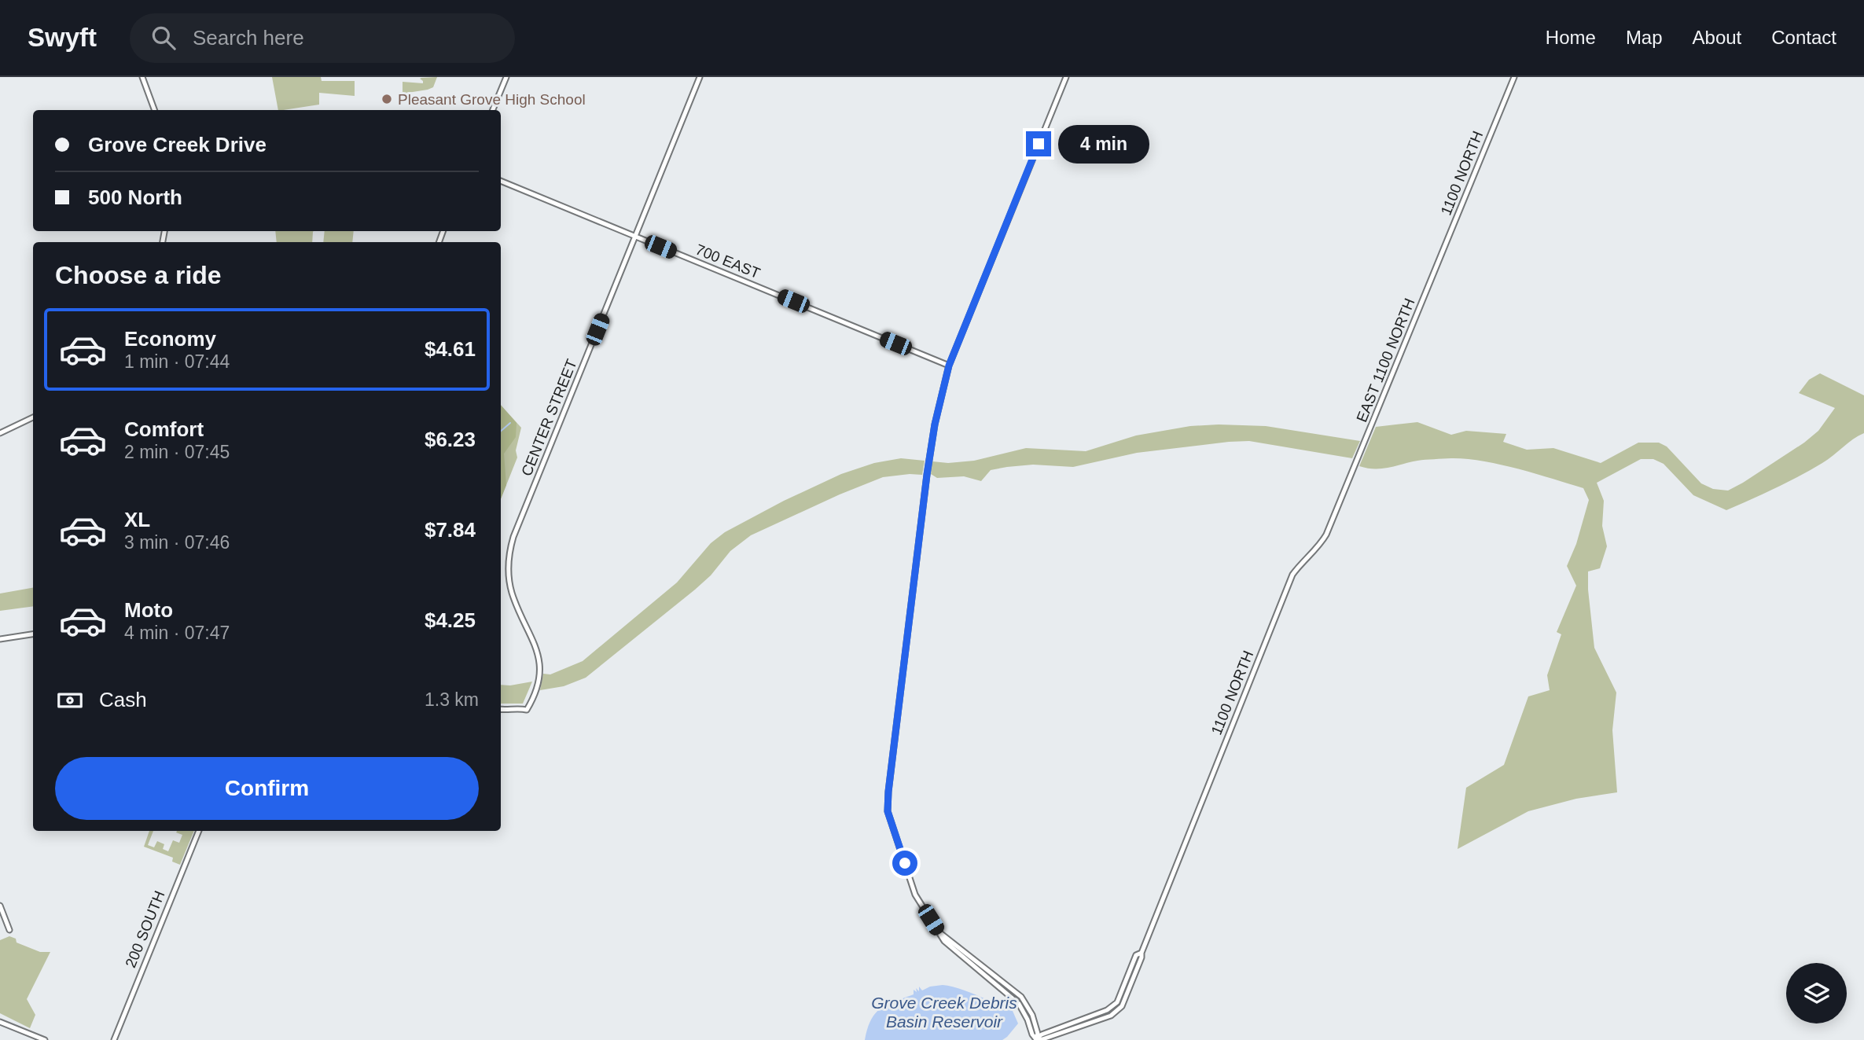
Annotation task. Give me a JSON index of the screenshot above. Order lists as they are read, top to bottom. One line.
{"streets":{"street":["1100 NORTH","700 EAST","EAST 1100 NORTH","CENTER STREET","200 SOUTH"]},"crossings":[["1100 NORTH","700 EAST"],["1100 NORTH","EAST 1100 NORTH"],["700 EAST","CENTER STREET"]],"water":["Grove Creek Debris Basin Reservoir"],"places":["Pleasant Grove High School"],"page":{"header":"Swyft","search":"Search here","nav":["Home","Map","About","Contact"],"banner":["Grove Creek Drive","500 North"],"bubble":"4 min","heading":"Choose a ride","list":[{"name":"Economy","note":"1 min · 07:44","value":"$4.61"},{"name":"Comfort","note":"2 min · 07:45","value":"$6.23"},{"name":"XL","note":"3 min · 07:46","value":"$7.84"},{"name":"Moto","note":"4 min · 07:47","value":"$4.25"}],"pay":["Cash","1.3 km"],"buttons":"Confirm"}}
